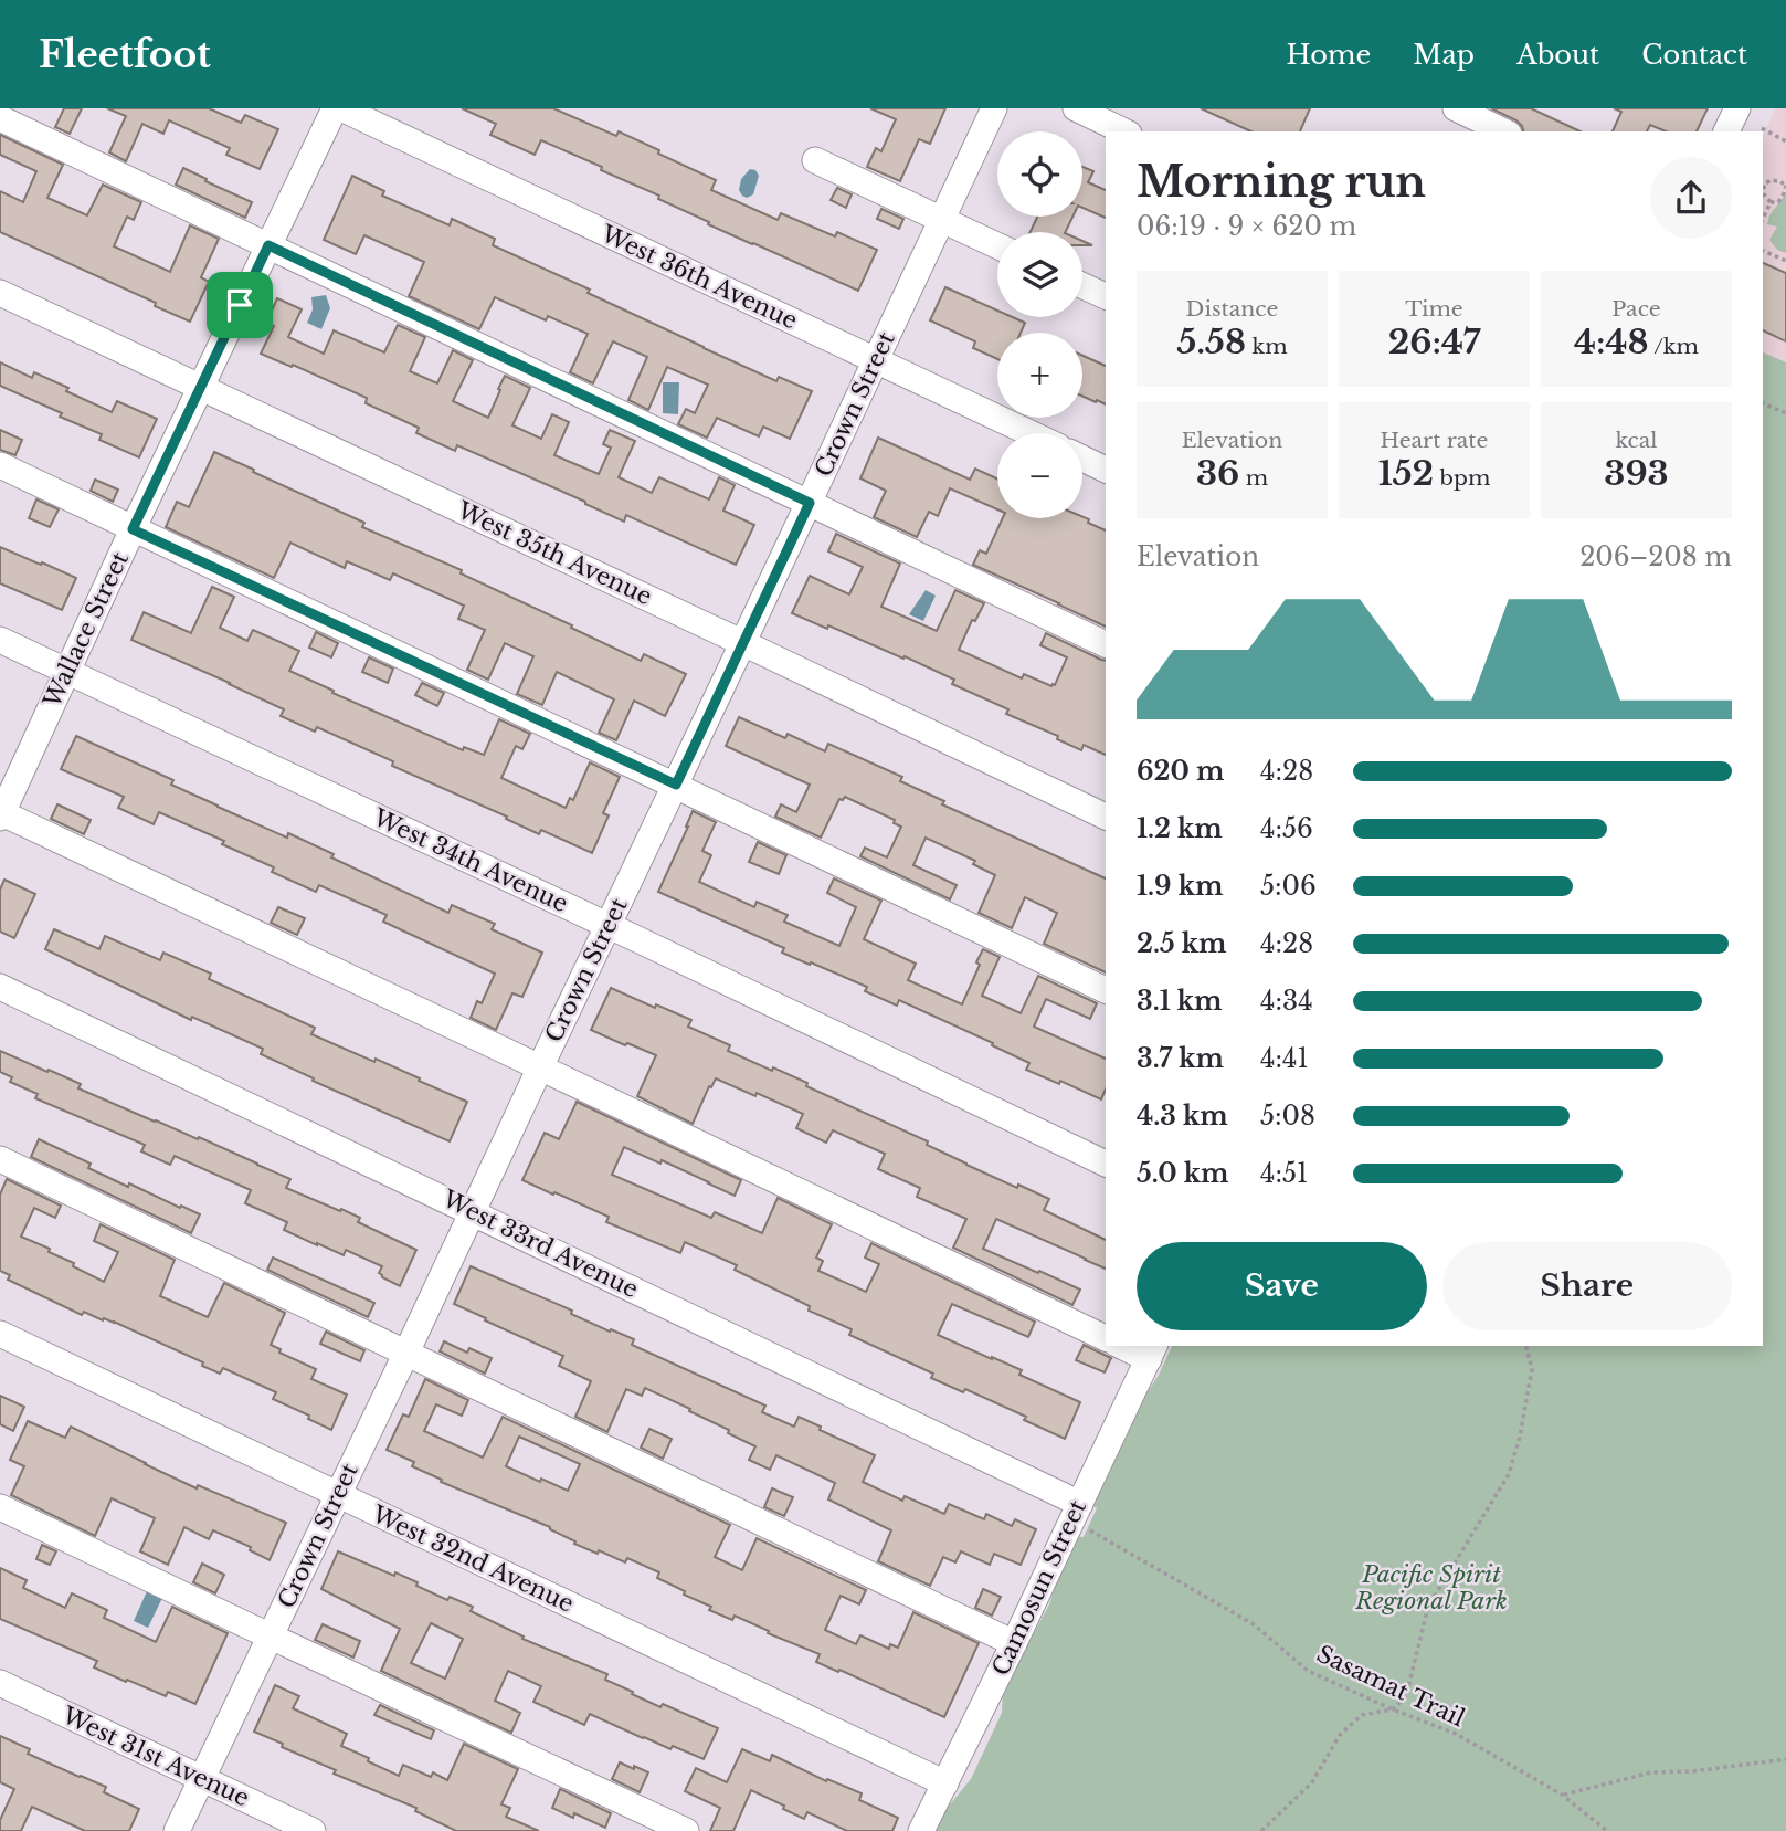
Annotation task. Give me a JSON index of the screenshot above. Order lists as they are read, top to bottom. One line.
{"streets":{"street":["West 36th Avenue","Crown Street","West 35th Avenue","Wallace Street","West 34th Avenue","West 33rd Avenue","West 32nd Avenue","Camosun Street","West 31st Avenue"],"path":["Sasamat Trail"]},"crossings":[["West 36th Avenue","Crown Street"],["Crown Street","West 35th Avenue"],["Crown Street","West 34th Avenue"],["Crown Street","West 33rd Avenue"],["Crown Street","West 32nd Avenue"],["Crown Street","West 31st Avenue"],["West 35th Avenue","Wallace Street"],["Wallace Street","West 34th Avenue"],["West 33rd Avenue","Camosun Street"],["West 33rd Avenue","Sasamat Trail"],["West 32nd Avenue","Camosun Street"],["Camosun Street","Sasamat Trail"]],"parks":["Pacific Spirit Regional Park"],"page":{"header":"Fleetfoot","nav":["Home","Map","About","Contact"],"map_buttons":["+","−"],"heading":["Morning run","06:19 · 9 × 620 m"],"stats":[["Distance","5.58 km"],["Time","26:47"],["Pace","4:48 /km"],["Elevation","36 m"],["Heart rate","152 bpm"],["kcal","393"]],"chart":["Elevation","206–208 m"],"list":[{"name":"620 m","note":"4:28"},{"name":"1.2 km","note":"4:56"},{"name":"1.9 km","note":"5:06"},{"name":"2.5 km","note":"4:28"},{"name":"3.1 km","note":"4:34"},{"name":"3.7 km","note":"4:41"},{"name":"4.3 km","note":"5:08"},{"name":"5.0 km","note":"4:51"}],"buttons":["Save","Share"]}}
